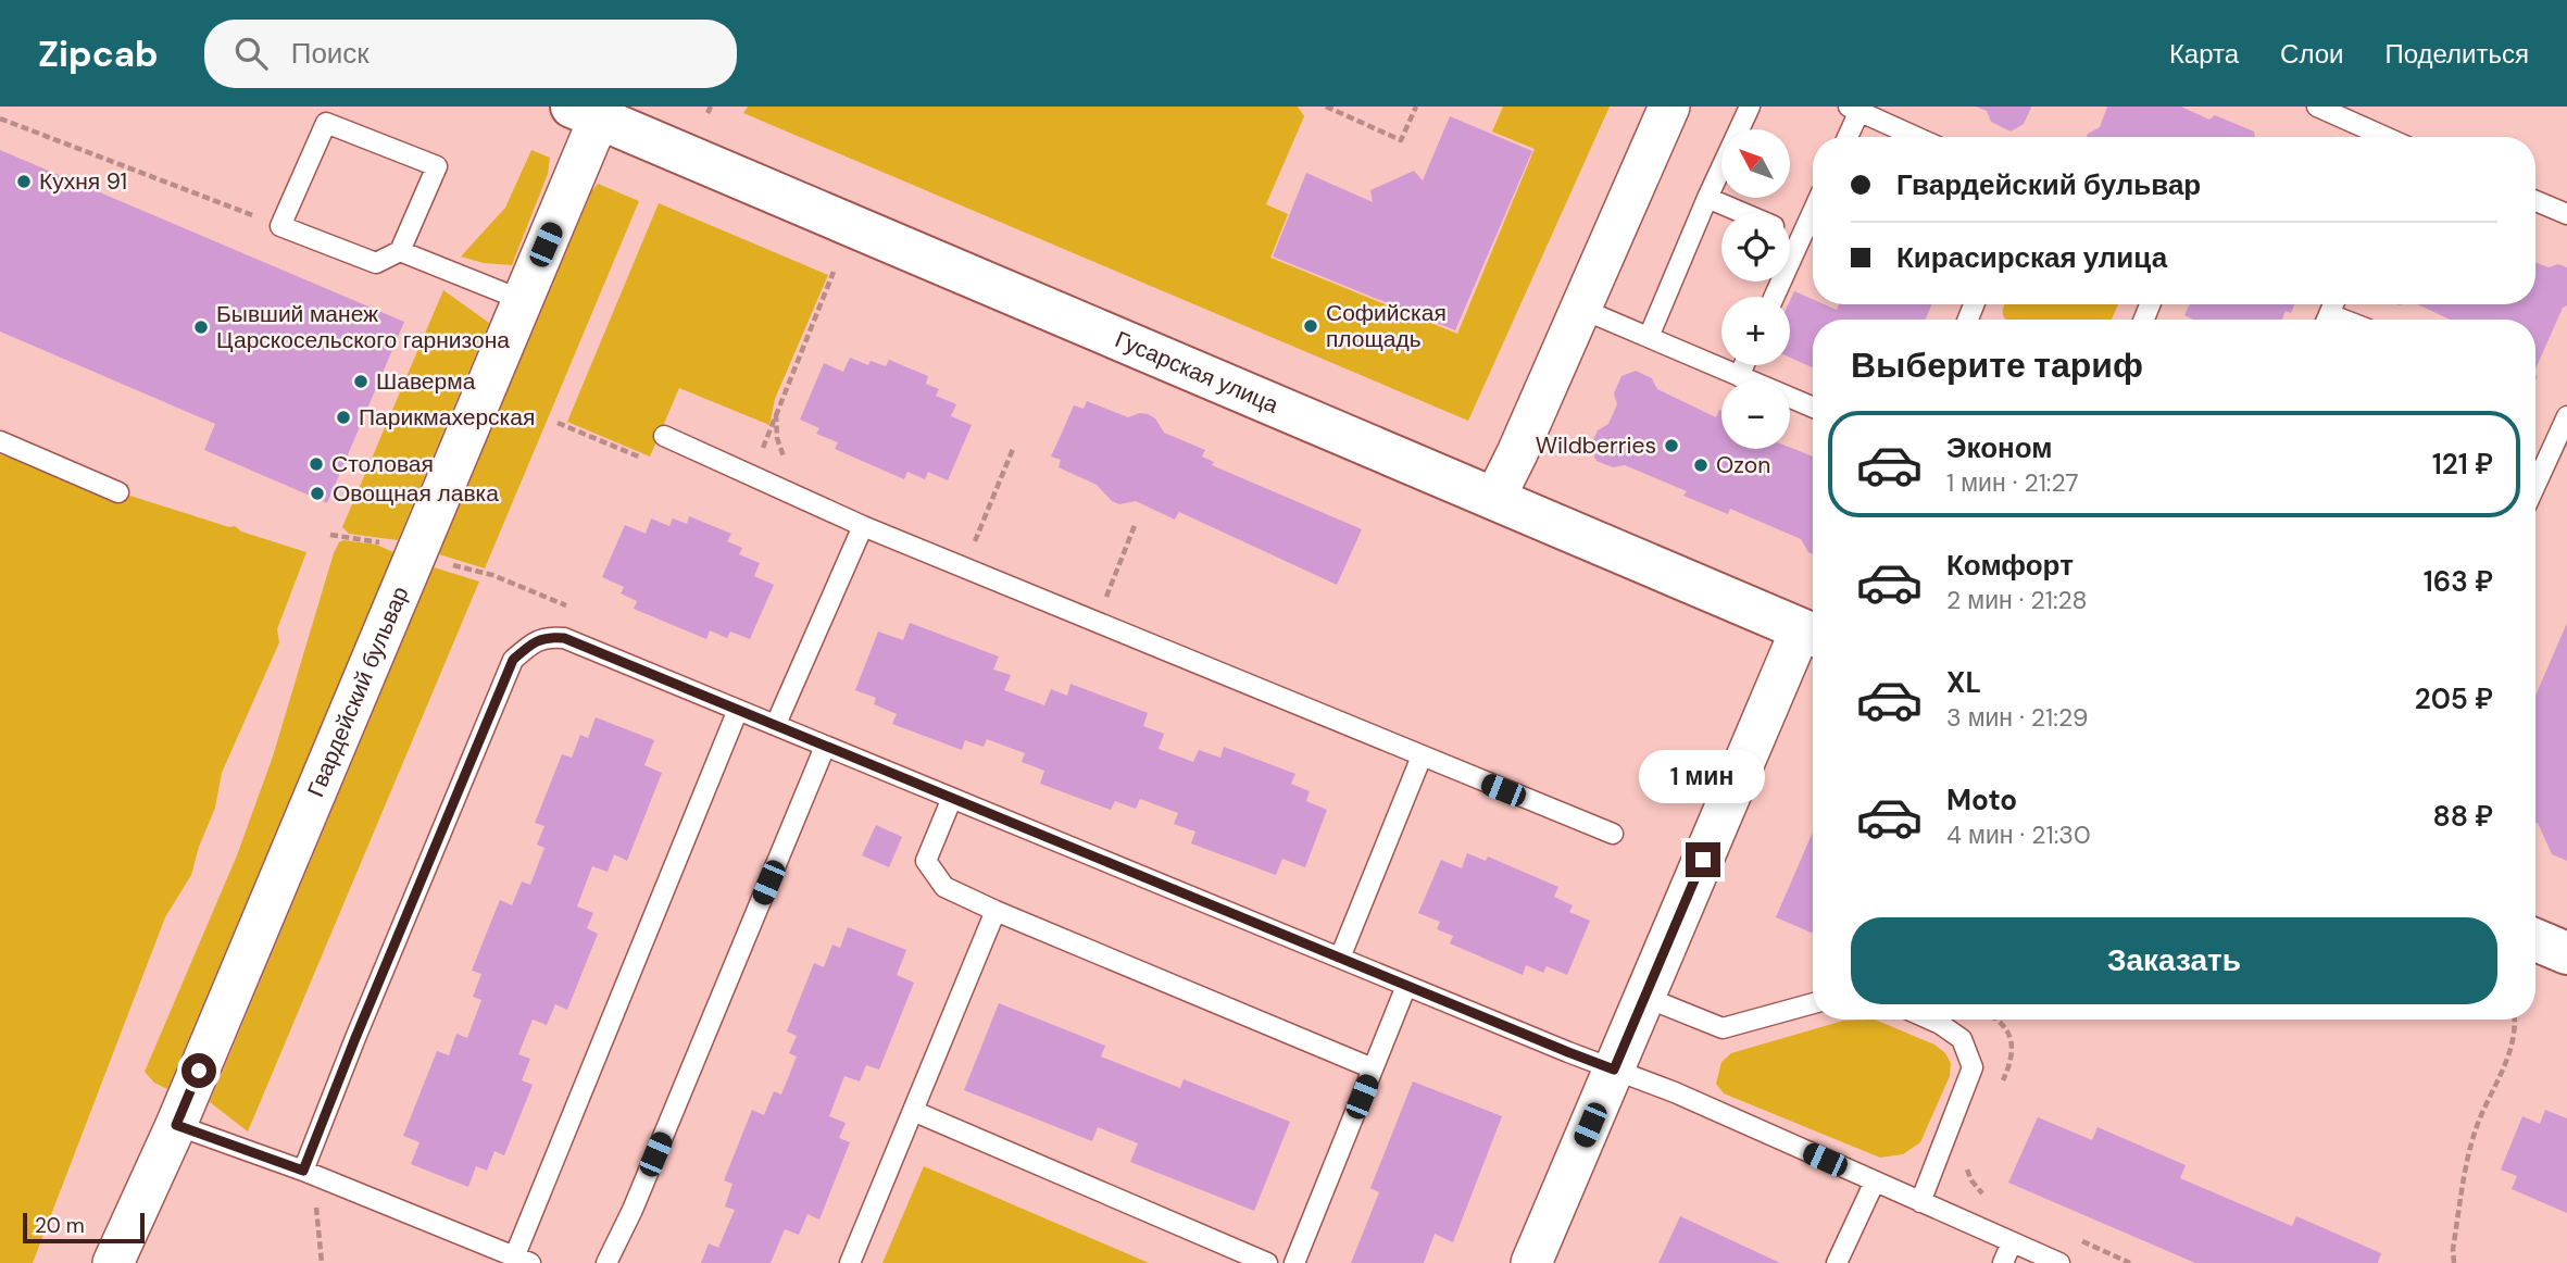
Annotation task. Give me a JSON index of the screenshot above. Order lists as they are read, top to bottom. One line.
{"streets":{"street":["Гусарская улица","Гвардейский бульвар"]},"crossings":[["Гусарская улица","Гвардейский бульвар"]],"places":["Кухня 91","Софийская площадь","Бывший манеж Царскосельского гарнизона","Шаверма","Парикмахерская","Wildberries","Столовая","Ozon","Овощная лавка"],"scale_bar":"20 m","north":"top left","page":{"header":"Zipcab","search":"Поиск","nav":["Карта","Слои","Поделиться"],"map_buttons":["+","−"],"banner":["Гвардейский бульвар","Кирасирская улица"],"heading":"Выберите тариф","list":[{"name":"Эконом","note":"1 мин · 21:27","value":"121 ₽"},{"name":"Комфорт","note":"2 мин · 21:28","value":"163 ₽"},{"name":"XL","note":"3 мин · 21:29","value":"205 ₽"},{"name":"Moto","note":"4 мин · 21:30","value":"88 ₽"}],"bubble":"1 мин","buttons":"Заказать","scale":"20 m"}}
